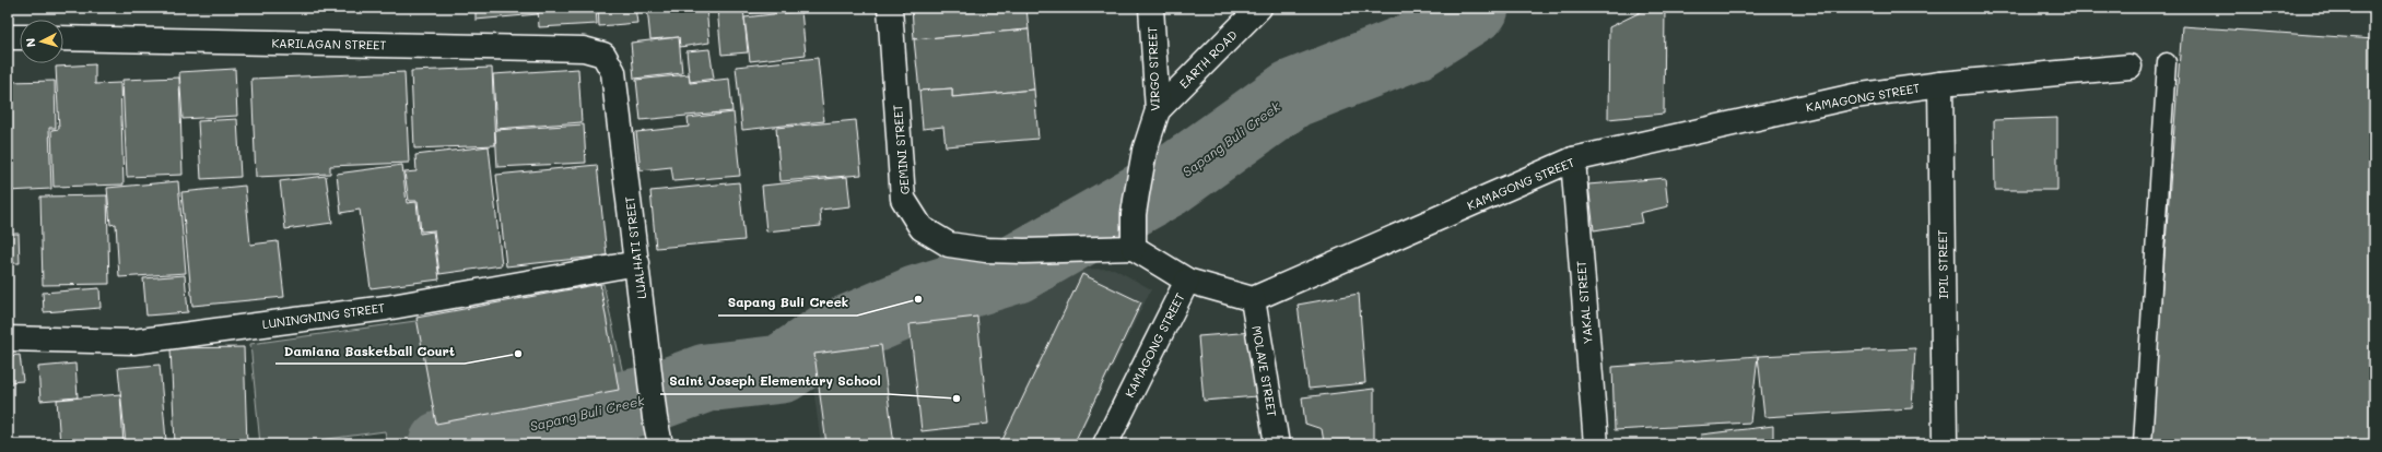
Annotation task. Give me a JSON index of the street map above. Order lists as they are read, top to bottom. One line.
{"streets":{"street":["KARILAGAN STREET","EARTH ROAD","VIRGO STREET","KAMAGONG STREET","GEMINI STREET","LUALHATI STREET","IPIL STREET","YAKAL STREET","LUNINGNING STREET","MOLAVE STREET"]},"crossings":[["KARILAGAN STREET","LUALHATI STREET"],["EARTH ROAD","VIRGO STREET"],["VIRGO STREET","GEMINI STREET"],["KAMAGONG STREET","IPIL STREET"],["KAMAGONG STREET","YAKAL STREET"],["KAMAGONG STREET","MOLAVE STREET"],["LUALHATI STREET","LUNINGNING STREET"]],"water":["Sapang Buli Creek"],"places":["Sapang Buli Creek","Damiana Basketball Court","Saint Joseph Elementary School"],"north":"left"}
